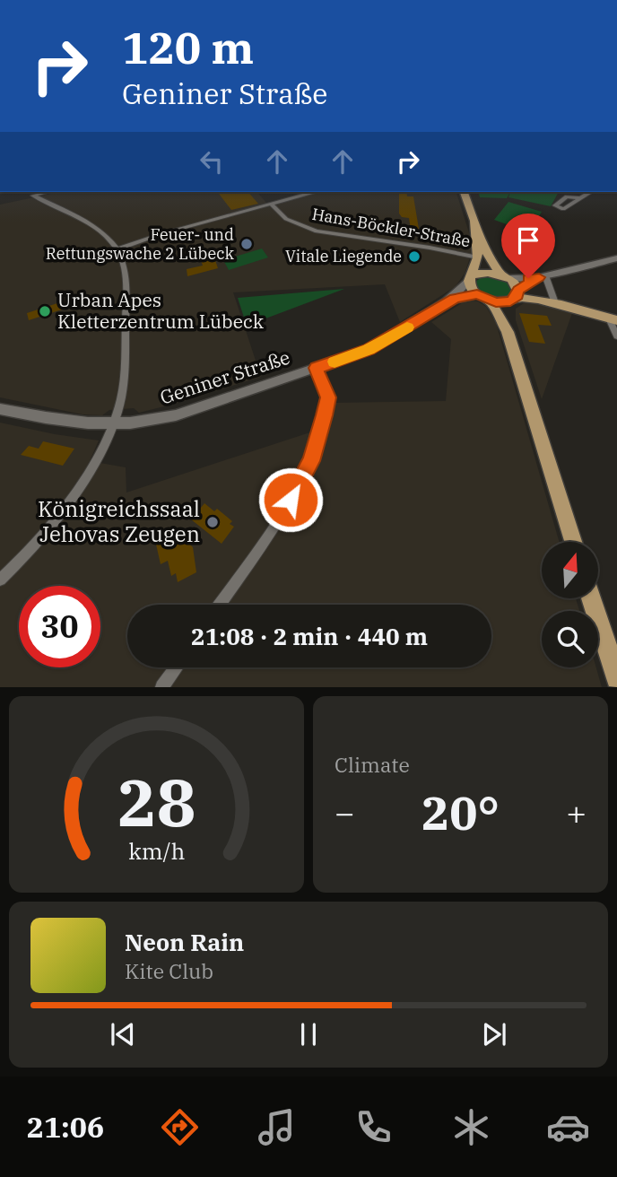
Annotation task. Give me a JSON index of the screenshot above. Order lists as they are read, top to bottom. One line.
{"streets":{"main road":["Geniner Straße"],"street":["Hans-Böckler-Straße"]},"places":["Feuer- und Rettungswache 2 Lübeck","Vitale Liegende","Urban Apes Kletterzentrum Lübeck","Königreichssaal Jehovas Zeugen"],"north":"top","page":{"turn":["120 m","Geniner Straße"],"limit":"30","trip":"21:08 · 2 min · 440 m","tile":"Climate","heat":["−","20°","+"],"song":["Neon Rain","Kite Club"],"tabs":"21:06","gauge":["28","km/h"]}}
